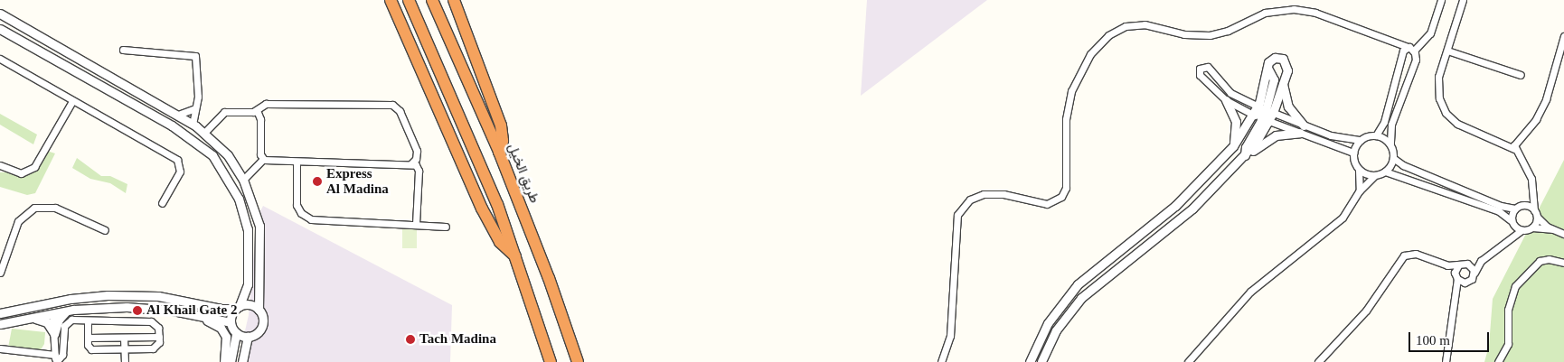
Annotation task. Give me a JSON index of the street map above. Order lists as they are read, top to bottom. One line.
{"streets":{"highway":["طريق الخيل"]},"places":["Express Al Madina","Al Khail Gate 2","Tach Madina"],"scale_bar":"100 m"}
